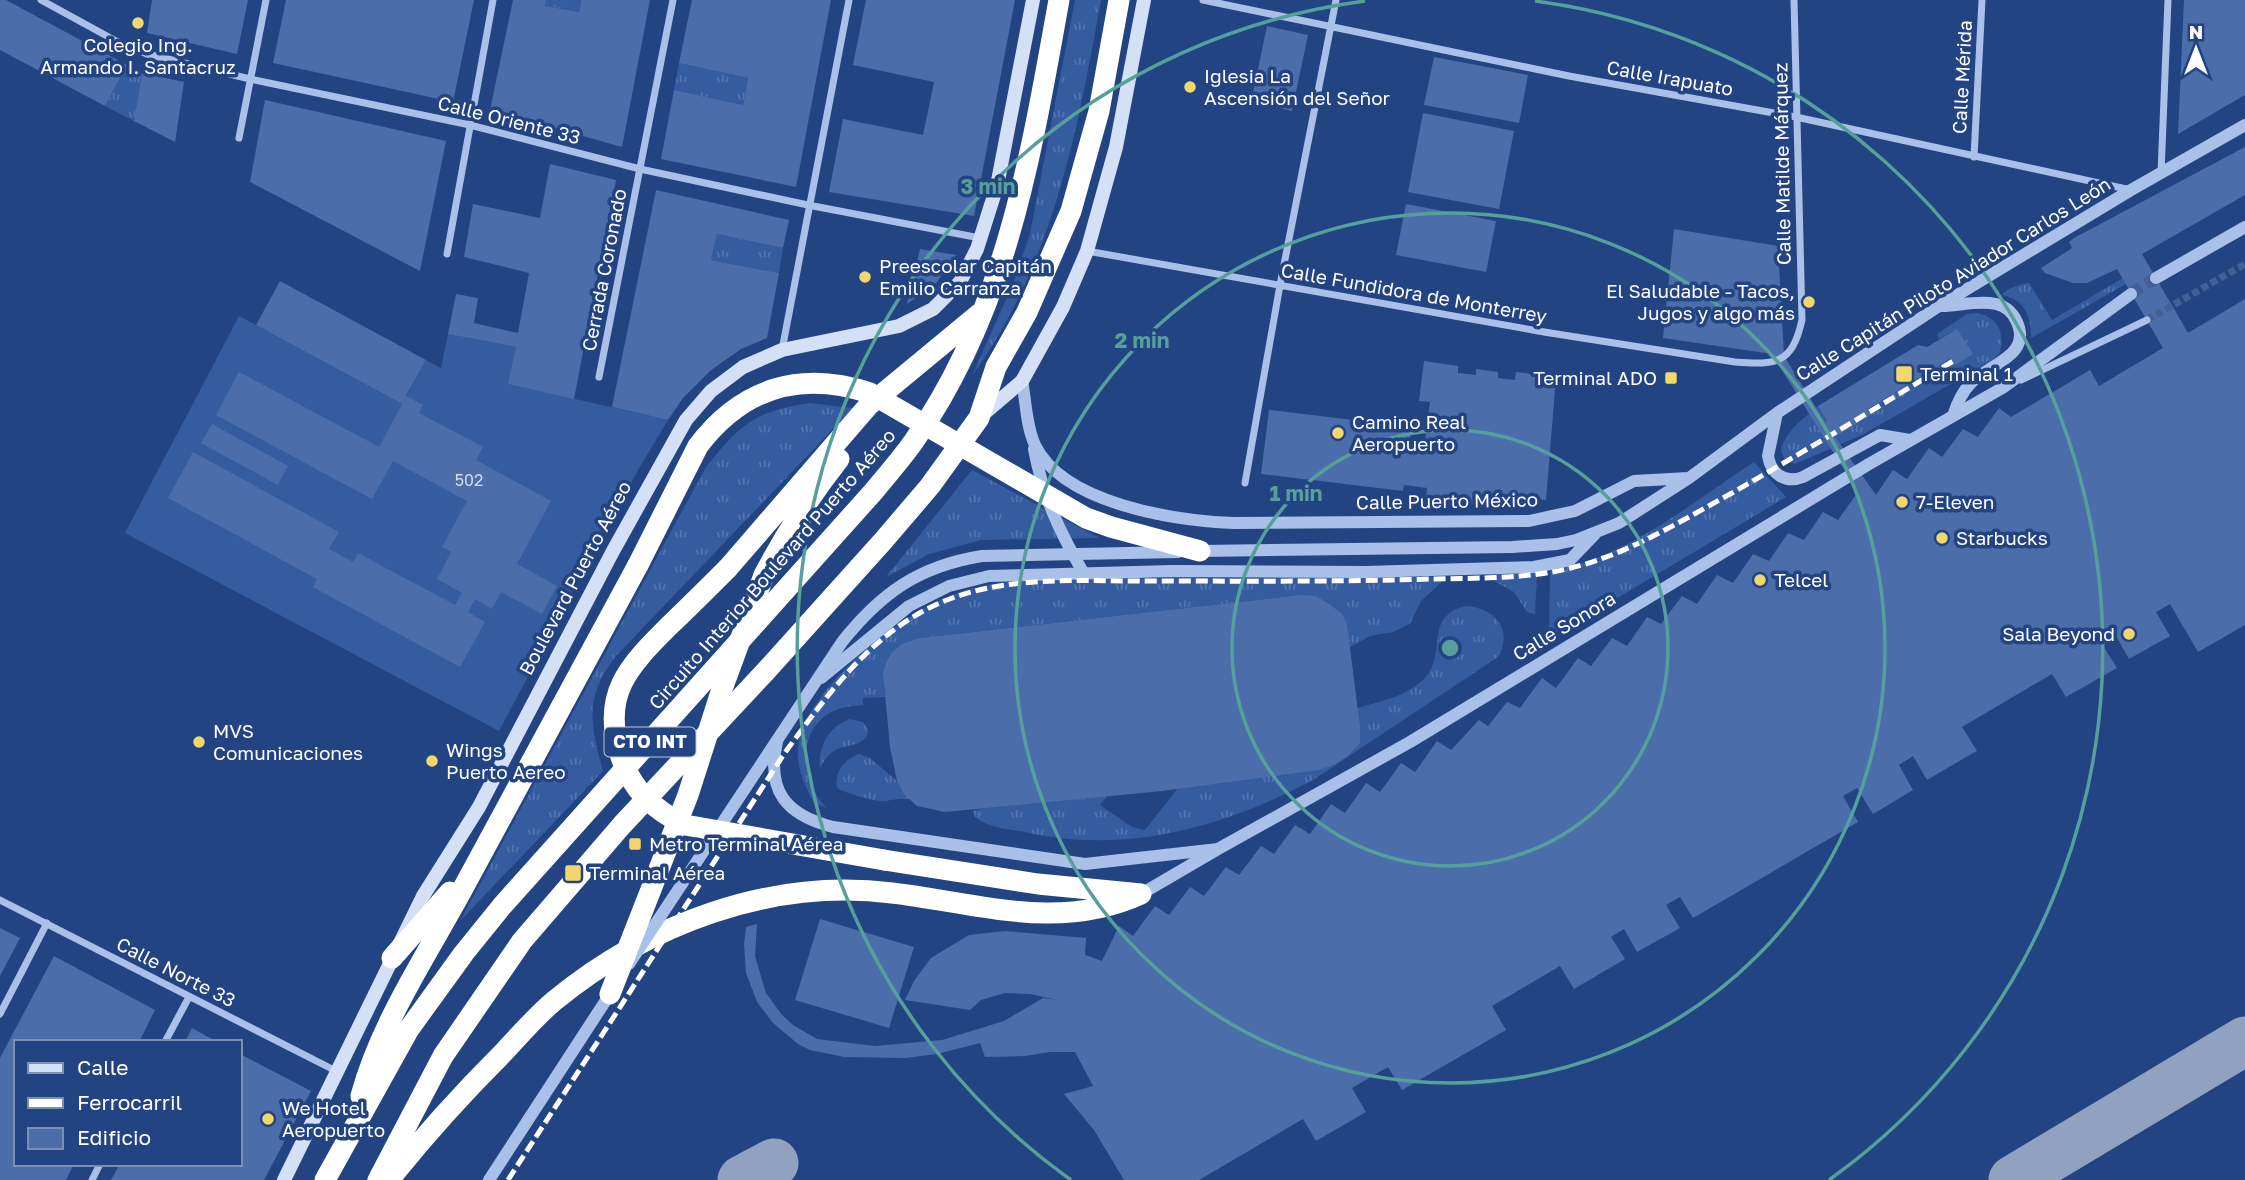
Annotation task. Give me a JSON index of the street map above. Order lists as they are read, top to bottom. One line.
{"streets":{"highway":["Circuito Interior Boulevard Puerto Aéreo","CTO INT"],"main road":["Boulevard Puerto Aéreo"],"street":["Calle Mérida","Calle Irapuato","Calle Oriente 33","Calle Matilde Márquez","Cerrada Coronado","Calle Capitán Piloto Aviador Carlos León","Calle Fundidora de Monterrey","Calle Puerto México","Calle Sonora","Calle Norte 33"]},"crossings":[["Calle Mérida","Calle Irapuato"],["Calle Irapuato","Calle Matilde Márquez"],["Calle Irapuato","Calle Capitán Piloto Aviador Carlos León"],["Calle Oriente 33","Cerrada Coronado"],["Calle Oriente 33","Boulevard Puerto Aéreo"],["Calle Matilde Márquez","Calle Fundidora de Monterrey"],["Calle Capitán Piloto Aviador Carlos León","Calle Puerto México"],["Calle Fundidora de Monterrey","CTO INT"],["Calle Puerto México","CTO INT"],["Circuito Interior Boulevard Puerto Aéreo","CTO INT"],["Boulevard Puerto Aéreo","Calle Norte 33"]],"places":{"other":["Colegio Ing. Armando I. Santacruz","Iglesia La Ascensión del Señor","Preescolar Capitán Emilio Carranza","El Saludable - Tacos, Jugos y algo más","Camino Real Aeropuerto","7-Eleven","Starbucks","Telcel","Sala Beyond","MVS Comunicaciones","Wings Puerto Aereo","We Hotel Aeropuerto"],"transit":["Terminal 1","Terminal ADO","Metro Terminal Aérea","Terminal Aérea"]},"house_numbers":["502"],"legend":["Calle","Ferrocarril","Edificio"],"north":"top","rings":["3 min","2 min","1 min"]}
